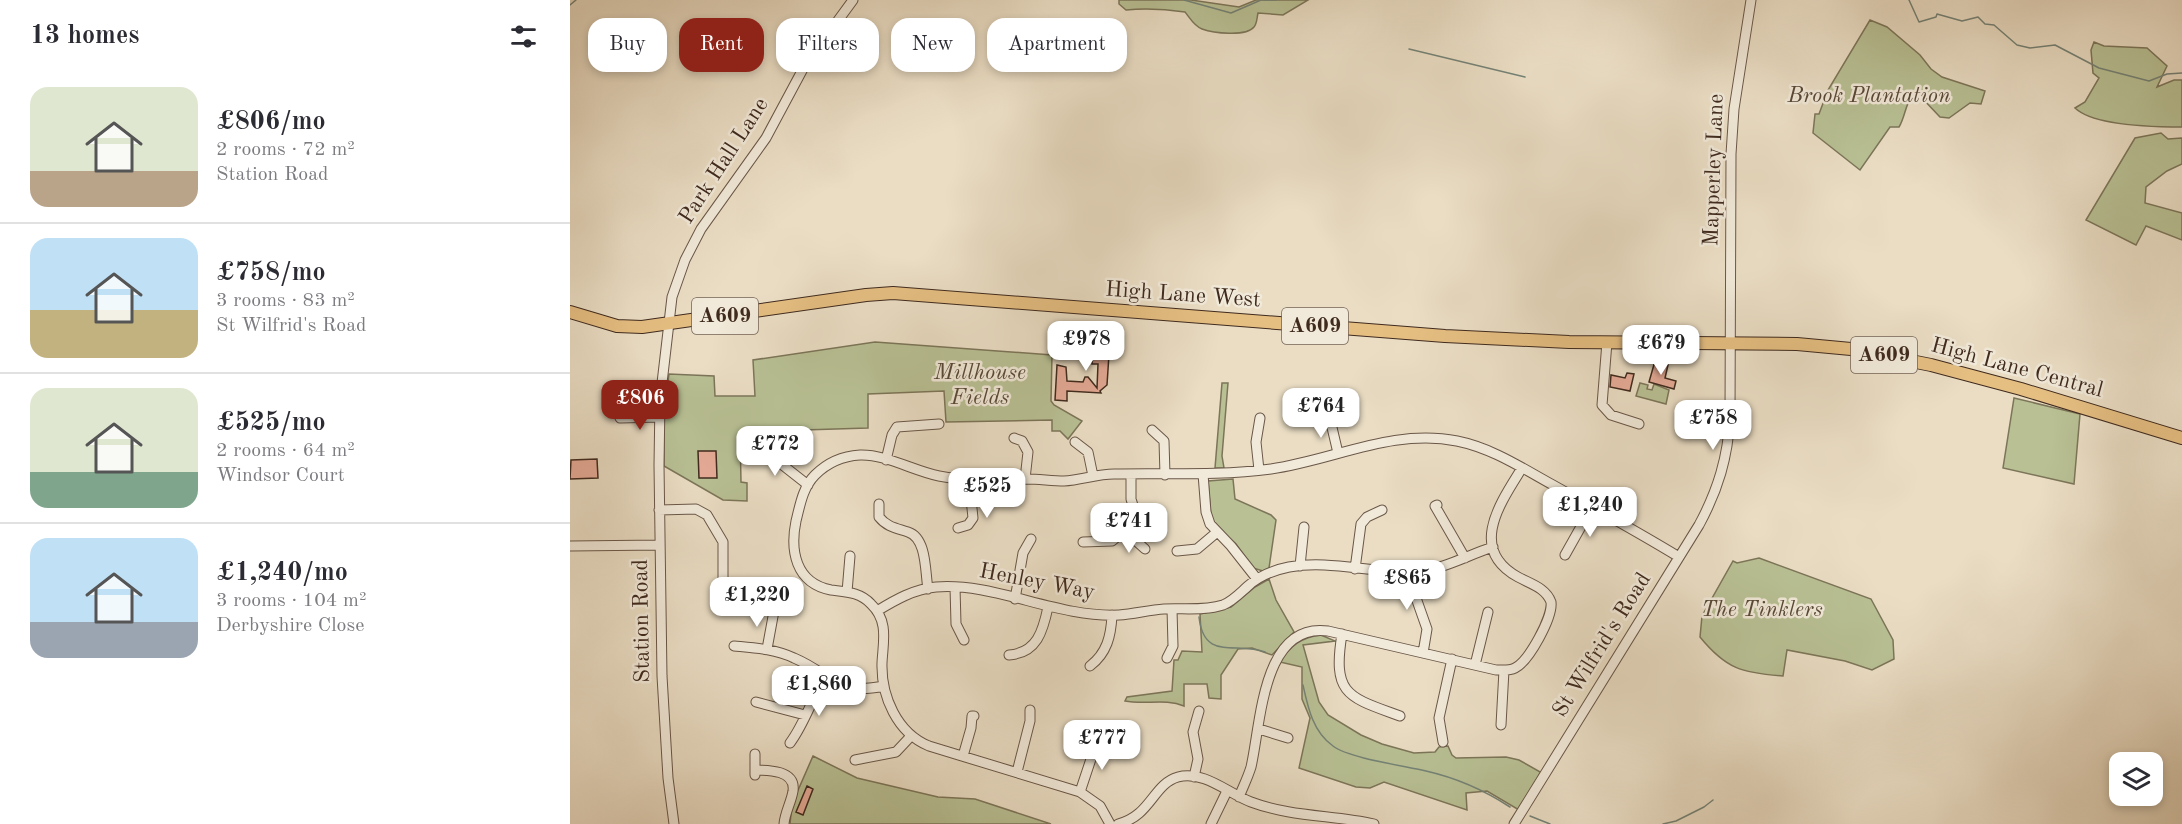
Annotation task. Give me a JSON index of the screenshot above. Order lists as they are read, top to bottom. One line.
{"streets":{"main road":["High Lane West","A609","High Lane Central"],"street":["Park Hall Lane","Mapperley Lane","Henley Way","Station Road","St Wilfrid's Road"]},"crossings":[["Park Hall Lane","High Lane West"],["Park Hall Lane","A609"],["Park Hall Lane","Station Road"],["Mapperley Lane","High Lane West"],["Mapperley Lane","High Lane Central"],["Mapperley Lane","St Wilfrid's Road"],["High Lane West","A609"],["High Lane West","High Lane Central"],["High Lane West","Station Road"],["High Lane West","St Wilfrid's Road"],["A609","Station Road"],["High Lane Central","St Wilfrid's Road"]],"parks":["Brook Plantation","Millhouse Fields","The Tinklers"],"page":{"heading":"13 homes","chip":["Buy","Rent","Filters","New","Apartment"],"list":[{"name":"£806/mo","note":"2 rooms · 72 m² · Station Road"},{"name":"£758/mo","note":"3 rooms · 83 m² · St Wilfrid's Road"},{"name":"£525/mo","note":"2 rooms · 64 m² · Windsor Court"},{"name":"£1,240/mo","note":"3 rooms · 104 m² · Derbyshire Close"}],"price":["£978","£679","£806","£764","£758","£772","£525","£1,240","£741","£865","£1,220","£1,860","£777"]}}
